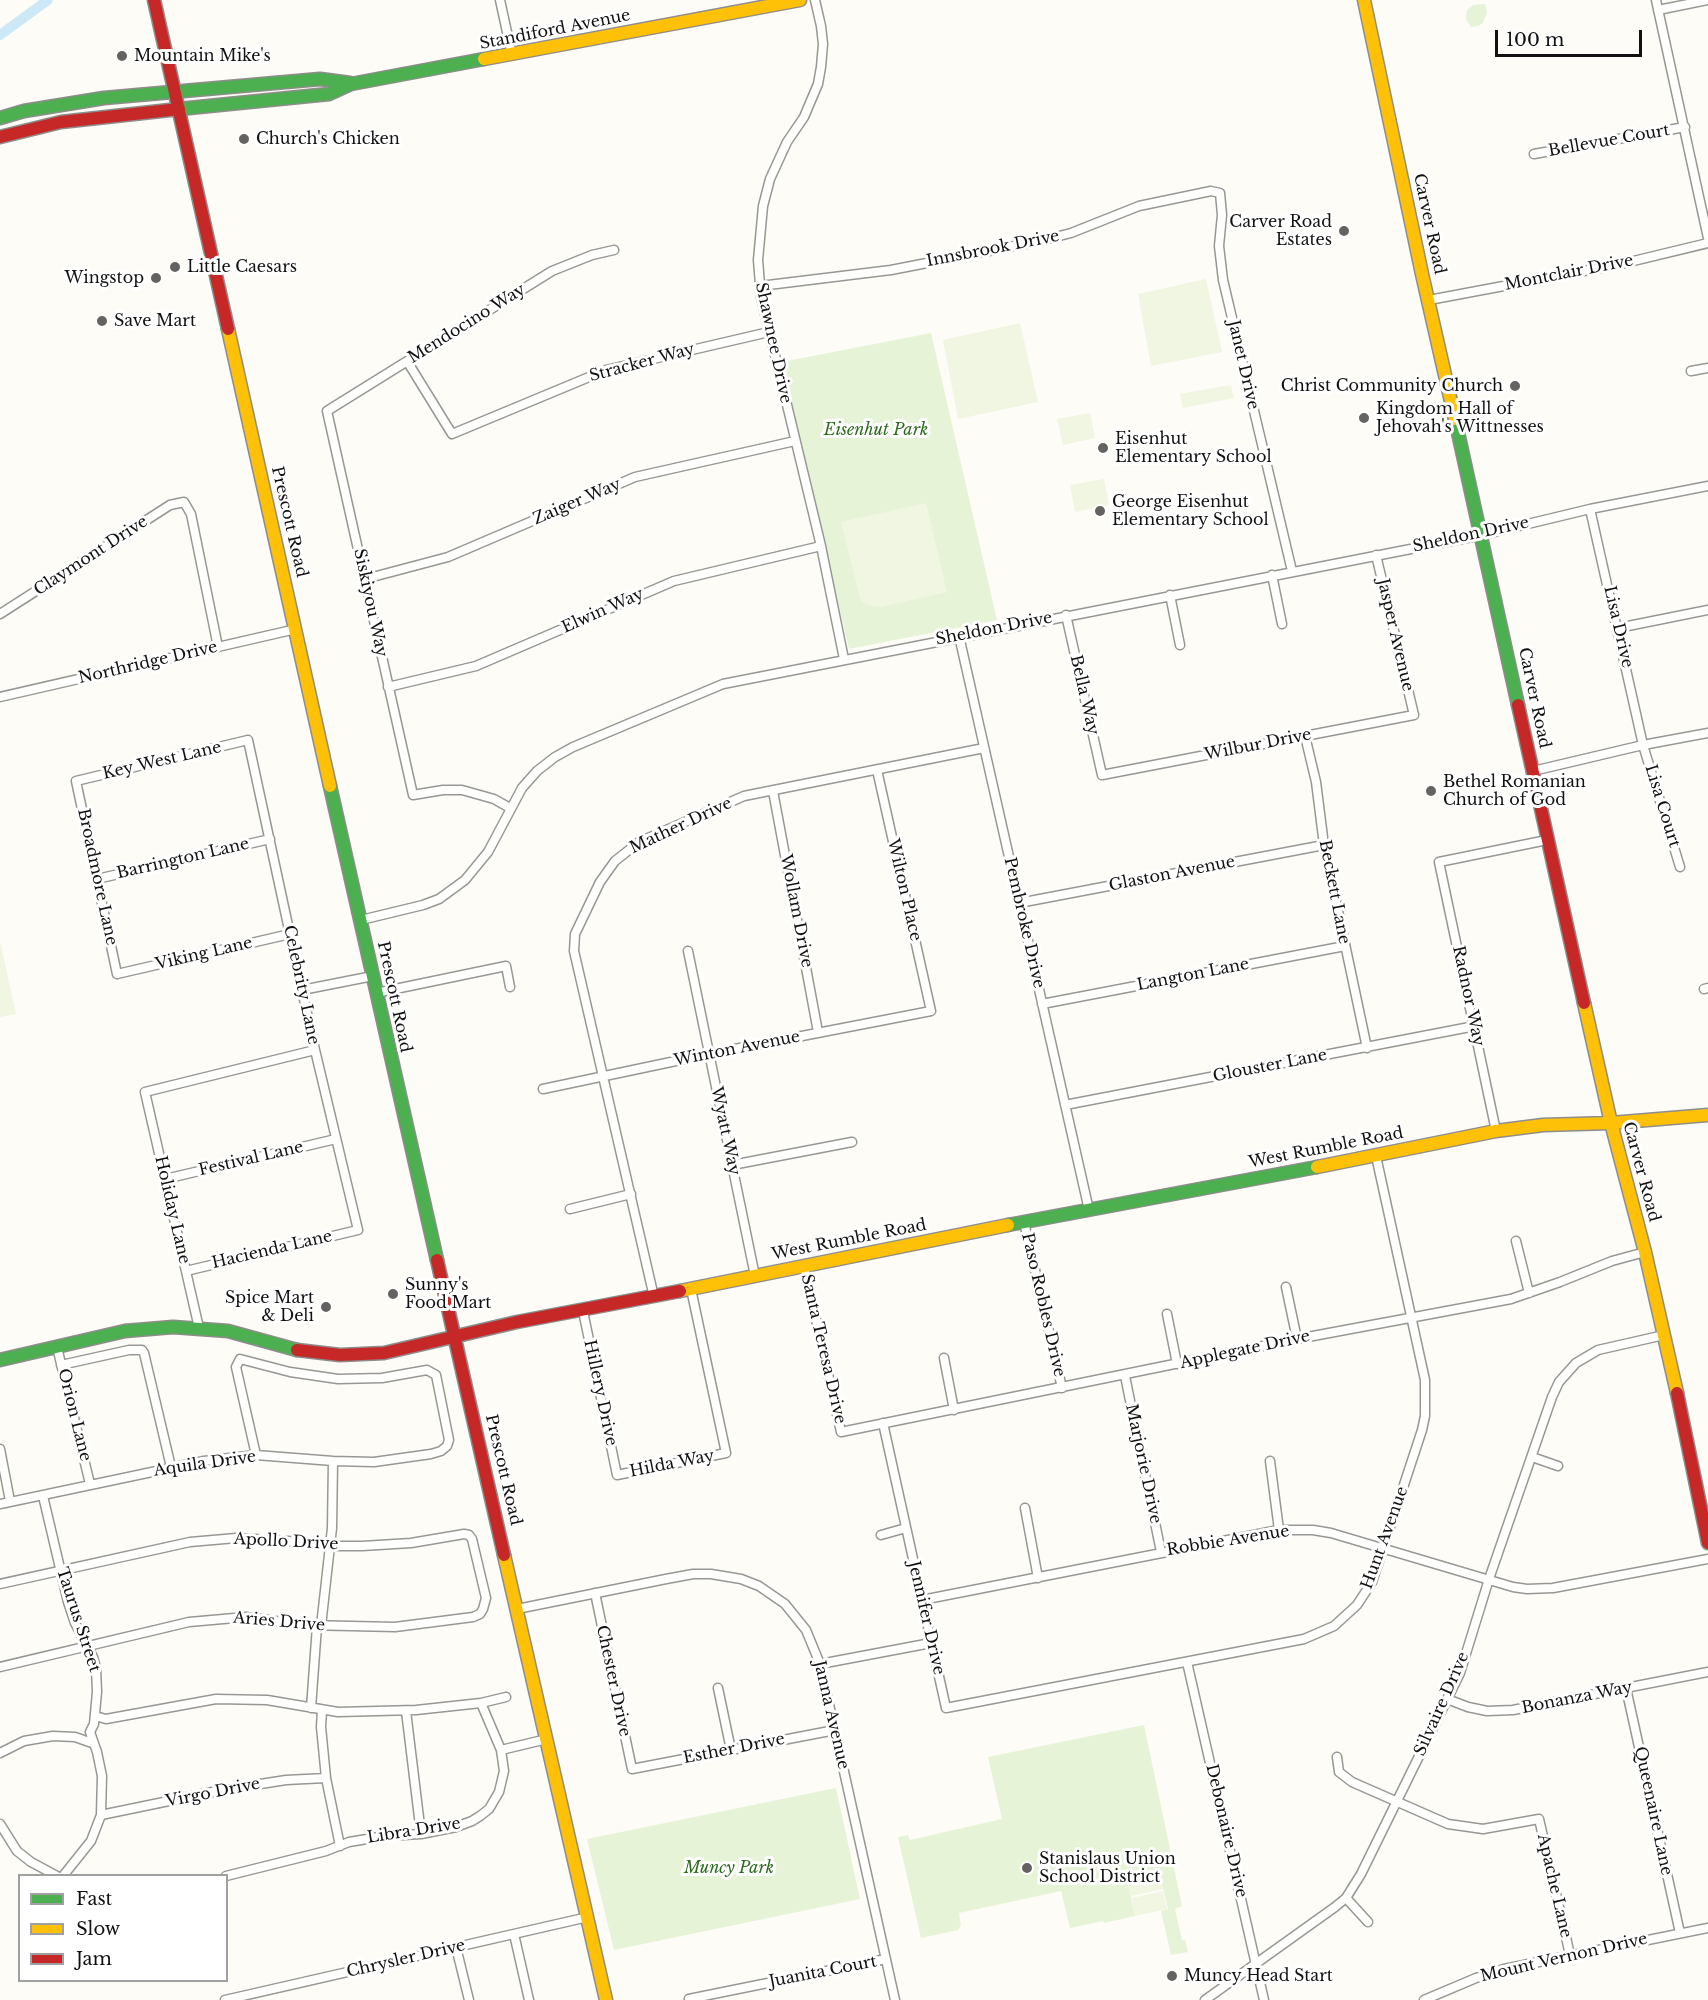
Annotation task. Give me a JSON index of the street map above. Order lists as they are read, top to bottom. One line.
{"streets":{"street":["Standiford Avenue","Bellevue Court","Carver Road","Innsbrook Drive","Montclair Drive","Mendocino Way","Shawnee Drive","Stracker Way","Janet Drive","Zaiger Way","Prescott Road","Sheldon Drive","Claymont Drive","Siskiyou Way","Elwin Way","Lisa Drive","Jasper Avenue","Northridge Drive","Bella Way","Wilbur Drive","Key West Lane","Lisa Court","Mather Drive","Barrington Lane","Glaston Avenue","Broadmore Lane","Wilton Place","Beckett Lane","Wollam Drive","Pembroke Drive","Viking Lane","Langton Lane","Celebrity Lane","Radnor Way","Winton Avenue","Glouster Lane","Wyatt Way","West Rumble Road","Festival Lane","Holiday Lane","Hacienda Lane","Paso Robles Drive","Santa Teresa Drive","Applegate Drive","Hillery Drive","Orion Lane","Aquila Drive","Hilda Way","Marjorie Drive","Hunt Avenue","Robbie Avenue","Apollo Drive","Jennifer Drive","Taurus Street","Aries Drive","Chester Drive","Bonanza Way","Silvaire Drive","Janna Avenue","Esther Drive","Virgo Drive","Queenaire Lane","Libra Drive","Debonaire Drive","Apache Lane","Mount Vernon Drive","Chrysler Drive","Juanita Court"]},"crossings":[["Standiford Avenue","Prescott Road"],["Carver Road","Montclair Drive"],["Carver Road","Sheldon Drive"],["Carver Road","Radnor Way"],["Carver Road","West Rumble Road"],["Carver Road","Applegate Drive"],["Carver Road","Silvaire Drive"],["Innsbrook Drive","Shawnee Drive"],["Innsbrook Drive","Janet Drive"],["Mendocino Way","Stracker Way"],["Mendocino Way","Siskiyou Way"],["Shawnee Drive","Stracker Way"],["Shawnee Drive","Zaiger Way"],["Shawnee Drive","Sheldon Drive"],["Shawnee Drive","Elwin Way"],["Janet Drive","Sheldon Drive"],["Zaiger Way","Siskiyou Way"],["Prescott Road","Sheldon Drive"],["Prescott Road","Northridge Drive"],["Prescott Road","West Rumble Road"],["Prescott Road","Janna Avenue"],["Prescott Road","Chrysler Drive"],["Sheldon Drive","Siskiyou Way"],["Sheldon Drive","Lisa Drive"],["Sheldon Drive","Jasper Avenue"],["Sheldon Drive","Bella Way"],["Sheldon Drive","Pembroke Drive"],["Claymont Drive","Northridge Drive"],["Siskiyou Way","Elwin Way"],["Lisa Drive","Lisa Court"],["Jasper Avenue","Wilbur Drive"],["Bella Way","Wilbur Drive"],["Wilbur Drive","Beckett Lane"],["Key West Lane","Broadmore Lane"],["Key West Lane","Celebrity Lane"],["Mather Drive","Wilton Place"],["Mather Drive","Wollam Drive"],["Mather Drive","Pembroke Drive"],["Mather Drive","Winton Avenue"],["Mather Drive","West Rumble Road"],["Barrington Lane","Broadmore Lane"],["Barrington Lane","Celebrity Lane"],["Glaston Avenue","Beckett Lane"],["Glaston Avenue","Pembroke Drive"],["Broadmore Lane","Viking Lane"],["Wilton Place","Winton Avenue"],["Beckett Lane","Langton Lane"],["Beckett Lane","Glouster Lane"],["Wollam Drive","Winton Avenue"],["Pembroke Drive","Langton Lane"],["Pembroke Drive","Glouster Lane"],["Pembroke Drive","West Rumble Road"],["Viking Lane","Celebrity Lane"],["Celebrity Lane","Festival Lane"],["Celebrity Lane","Holiday Lane"],["Celebrity Lane","Hacienda Lane"],["Radnor Way","Glouster Lane"],["Radnor Way","West Rumble Road"],["Winton Avenue","Wyatt Way"],["Wyatt Way","West Rumble Road"],["West Rumble Road","Holiday Lane"],["West Rumble Road","Paso Robles Drive"],["West Rumble Road","Santa Teresa Drive"],["West Rumble Road","Hillery Drive"],["West Rumble Road","Orion Lane"],["West Rumble Road","Hilda Way"],["West Rumble Road","Hunt Avenue"],["Festival Lane","Holiday Lane"],["Holiday Lane","Hacienda Lane"],["Paso Robles Drive","Applegate Drive"],["Santa Teresa Drive","Applegate Drive"],["Applegate Drive","Marjorie Drive"],["Applegate Drive","Hunt Avenue"],["Applegate Drive","Jennifer Drive"],["Hillery Drive","Hilda Way"],["Orion Lane","Aquila Drive"],["Aquila Drive","Taurus Street"],["Marjorie Drive","Robbie Avenue"],["Hunt Avenue","Robbie Avenue"],["Hunt Avenue","Jennifer Drive"],["Hunt Avenue","Debonaire Drive"],["Robbie Avenue","Jennifer Drive"],["Robbie Avenue","Silvaire Drive"],["Apollo Drive","Taurus Street"],["Apollo Drive","Aries Drive"],["Taurus Street","Aries Drive"],["Taurus Street","Virgo Drive"],["Chester Drive","Janna Avenue"],["Chester Drive","Esther Drive"],["Bonanza Way","Silvaire Drive"],["Bonanza Way","Queenaire Lane"],["Silvaire Drive","Debonaire Drive"],["Silvaire Drive","Apache Lane"],["Janna Avenue","Esther Drive"],["Janna Avenue","Juanita Court"],["Queenaire Lane","Mount Vernon Drive"],["Apache Lane","Mount Vernon Drive"]],"parks":["Eisenhut Park","Muncy Park"],"places":["Mountain Mike's","Church's Chicken","Carver Road Estates","Little Caesars","Wingstop","Save Mart","Christ Community Church","Kingdom Hall of Jehovah's Wittnesses","Eisenhut Elementary School","George Eisenhut Elementary School","Bethel Romanian Church of God","Sunny's Food Mart","Spice Mart & Deli","Stanislaus Union School District","Muncy Head Start"],"legend":["Fast","Slow","Jam"],"scale_bar":"100 m"}
